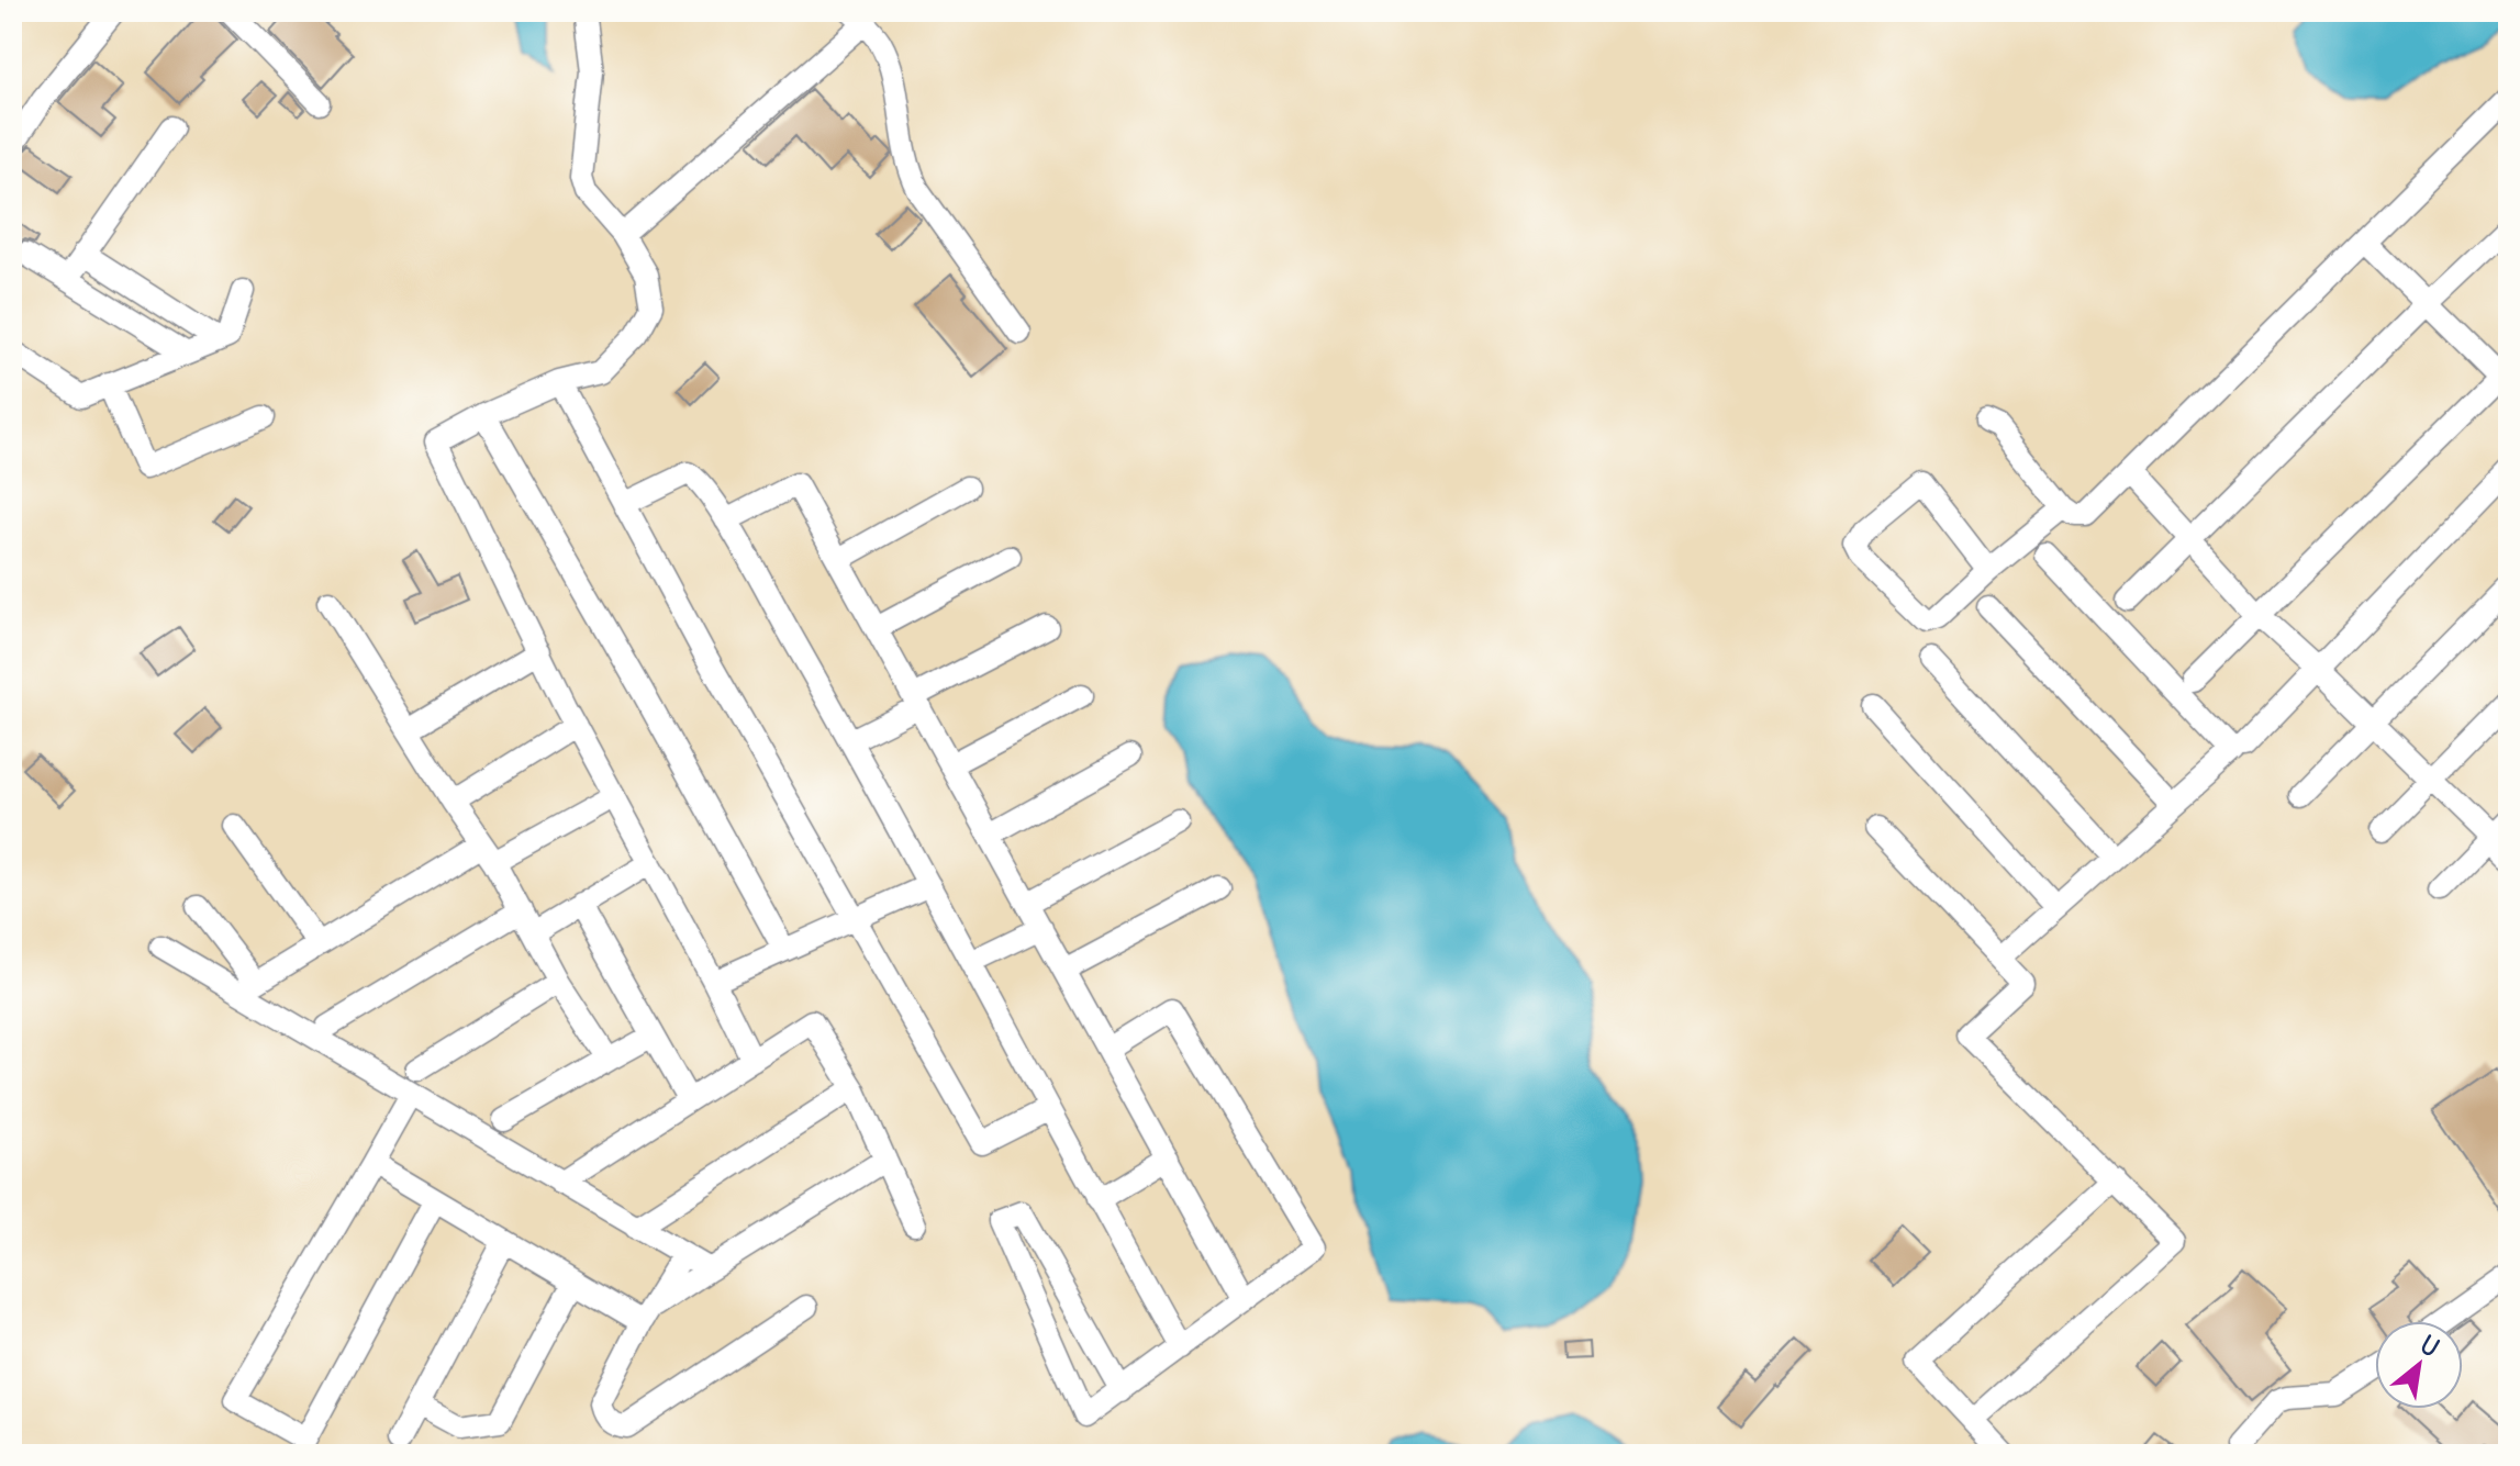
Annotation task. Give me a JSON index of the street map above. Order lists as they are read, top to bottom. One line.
{"north":"top right"}
